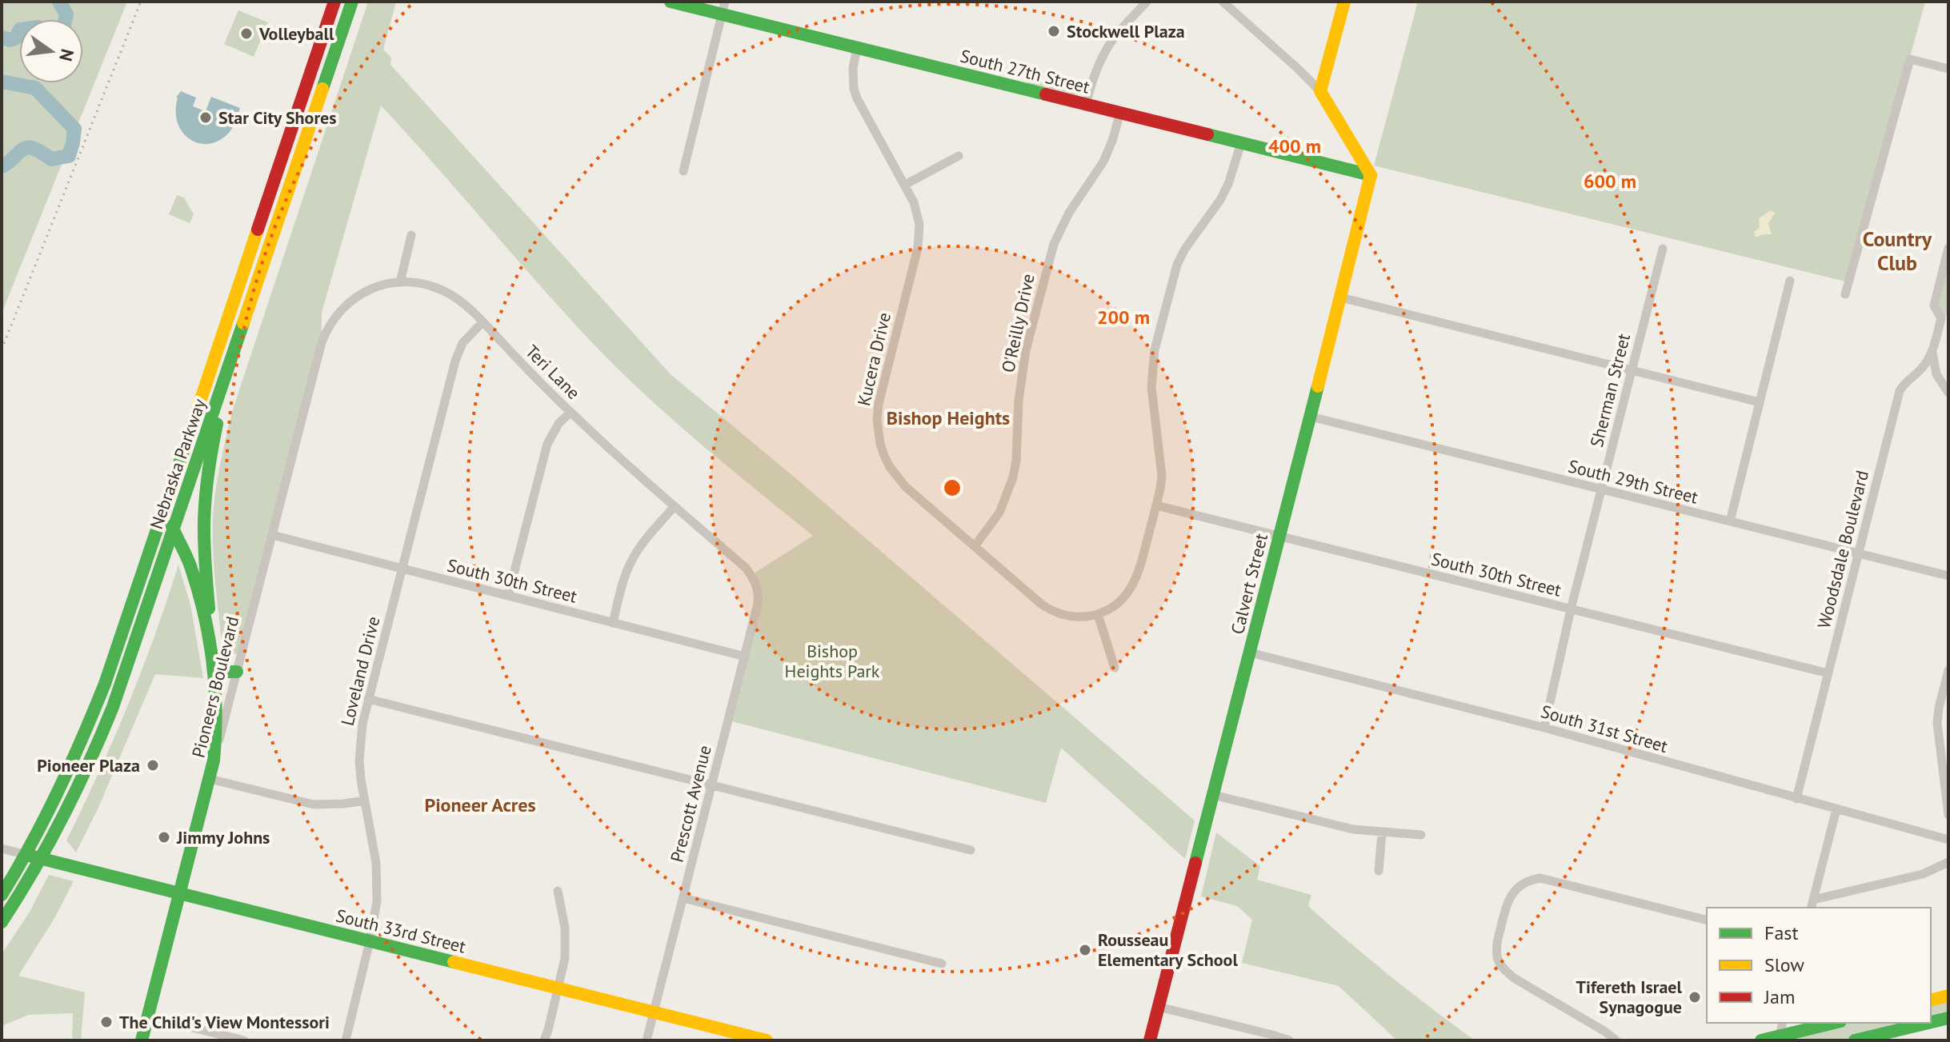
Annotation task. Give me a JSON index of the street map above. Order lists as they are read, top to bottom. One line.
{"streets":{"main road":["South 27th Street","Nebraska Parkway","Calvert Street","Pioneers Boulevard","South 33rd Street"],"street":["O'Reilly Drive","Kucera Drive","Teri Lane","Sherman Street","South 29th Street","Woodsdale Boulevard","South 30th Street","Loveland Drive","South 31st Street","Prescott Avenue"]},"crossings":[["South 27th Street","O'Reilly Drive"],["South 27th Street","Kucera Drive"],["South 27th Street","Calvert Street"],["O'Reilly Drive","Kucera Drive"],["Teri Lane","Loveland Drive"],["Teri Lane","Pioneers Boulevard"],["Teri Lane","Prescott Avenue"],["Sherman Street","South 29th Street"],["Sherman Street","South 30th Street"],["Sherman Street","South 31st Street"],["Nebraska Parkway","South 33rd Street"],["South 29th Street","Woodsdale Boulevard"],["South 29th Street","Calvert Street"],["Woodsdale Boulevard","South 30th Street"],["Woodsdale Boulevard","South 31st Street"],["South 30th Street","Calvert Street"],["South 30th Street","Loveland Drive"],["South 30th Street","Pioneers Boulevard"],["South 30th Street","Prescott Avenue"],["Calvert Street","South 31st Street"],["Loveland Drive","South 33rd Street"],["Pioneers Boulevard","South 33rd Street"],["Prescott Avenue","South 33rd Street"]],"districts":["Country Club","Bishop Heights","Pioneer Acres"],"parks":["Bishop Heights Park"],"places":["Stockwell Plaza","Volleyball","Star City Shores","Pioneer Plaza","Jimmy Johns","Rousseau Elementary School","Tifereth Israel Synagogue","The Child's View Montessori"],"legend":["Fast","Slow","Jam"],"north":"right","rings":["400 m","600 m","200 m"]}
